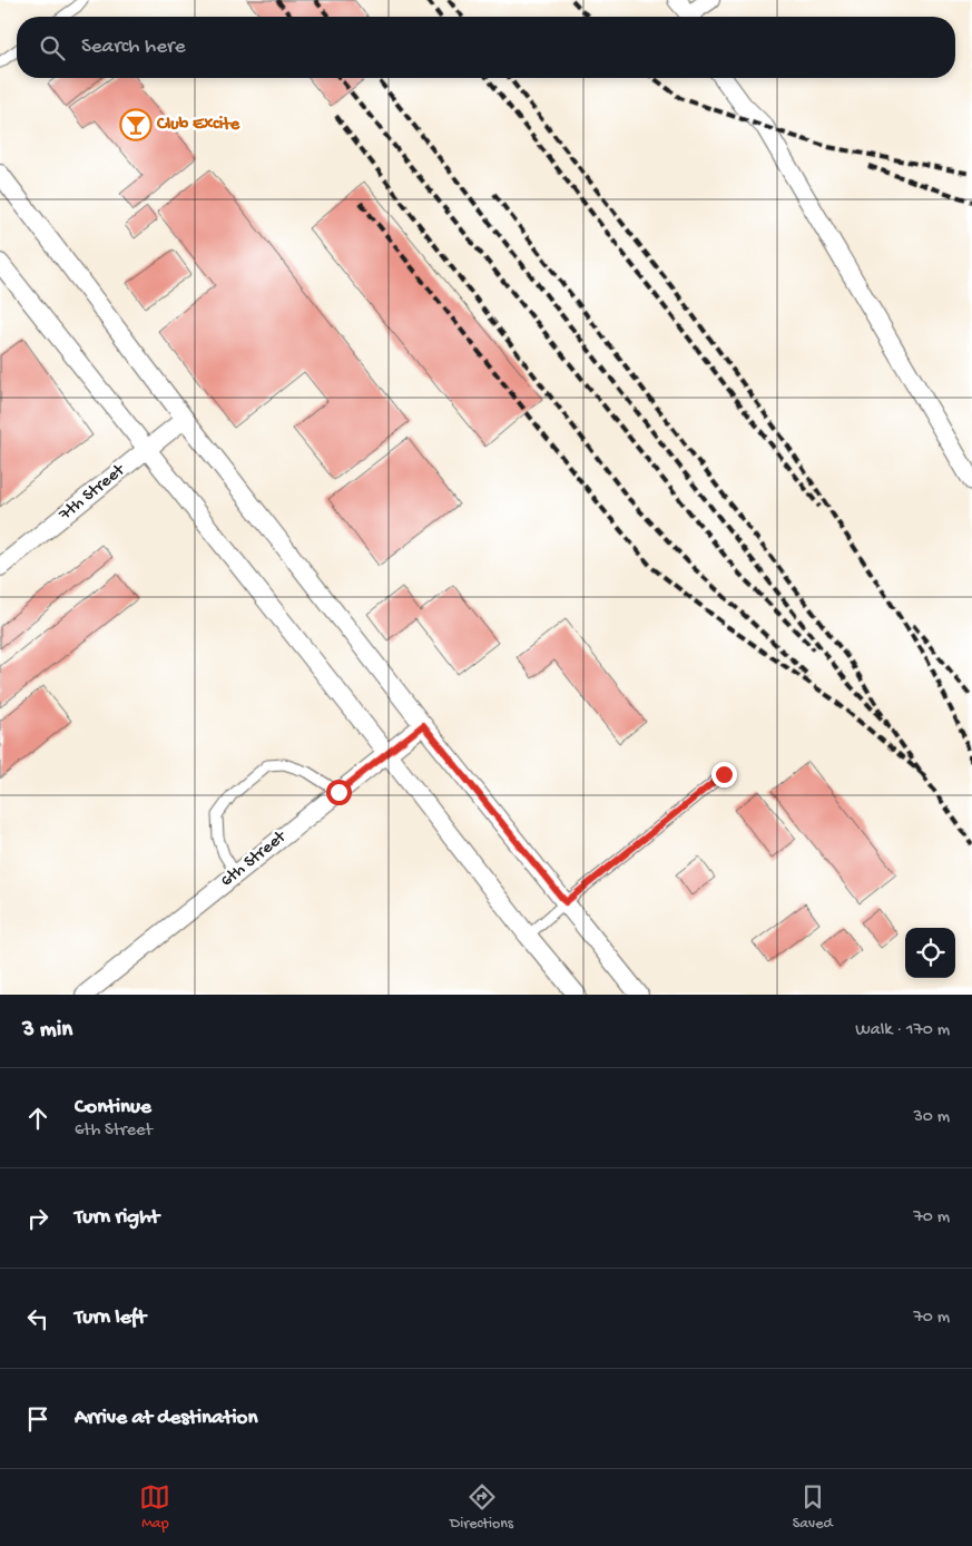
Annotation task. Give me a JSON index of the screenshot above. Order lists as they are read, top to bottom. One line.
{"streets":{"street":["7th Street","6th Street"]},"places":{"bar":["Club Excite"]},"page":{"search":"Search here","heading":["3 min","Walk · 170 m"],"list":[["Continue","6th Street","30 m"],["Turn right","70 m"],["Turn left","70 m"],"Arrive at destination"],"nav":["Map","Directions","Saved"]}}
